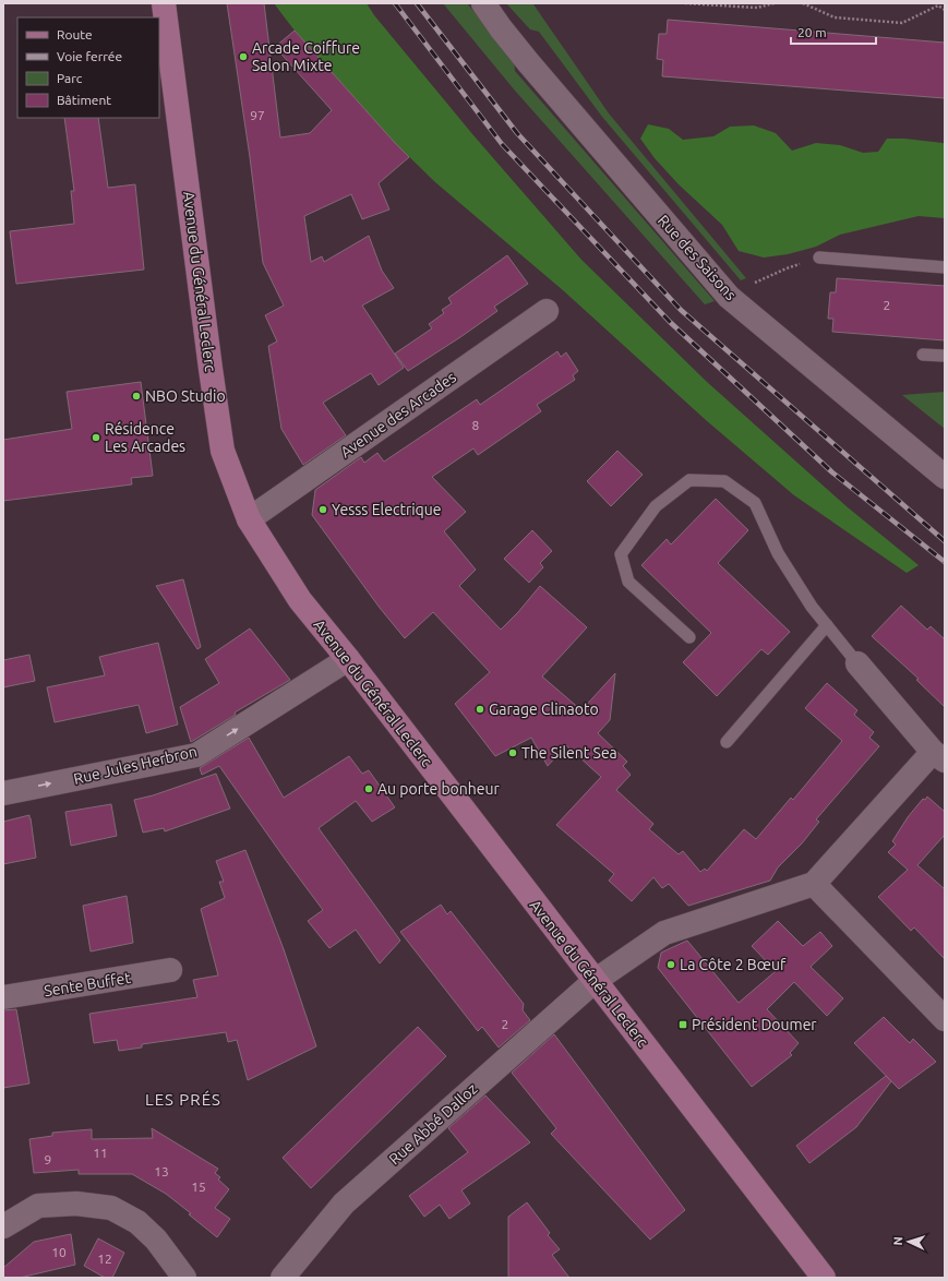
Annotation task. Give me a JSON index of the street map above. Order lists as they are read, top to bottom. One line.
{"streets":{"main road":["Avenue du Général Leclerc"],"street":["Rue des Saisons","Avenue des Arcades","Rue Jules Herbron","Sente Buffet","Rue Abbé Dalloz"]},"crossings":[["Avenue du Général Leclerc","Avenue des Arcades"],["Avenue du Général Leclerc","Rue Jules Herbron"],["Avenue du Général Leclerc","Rue Abbé Dalloz"]],"one_way":["Rue Jules Herbron"],"districts":["LES PRÉS"],"places":{"other":["Arcade Coiffure Salon Mixte","NBO Studio","Résidence Les Arcades","Yesss Electrique","Garage Clinaoto","The Silent Sea","Au porte bonheur","La Côte 2 Bœuf"],"transit":["Président Doumer"]},"house_numbers":["97","2","8","2","11","9","13","15","10","12"],"legend":["Route","Voie ferrée","Parc","Bâtiment"],"scale_bar":"20 m","north":"left"}
